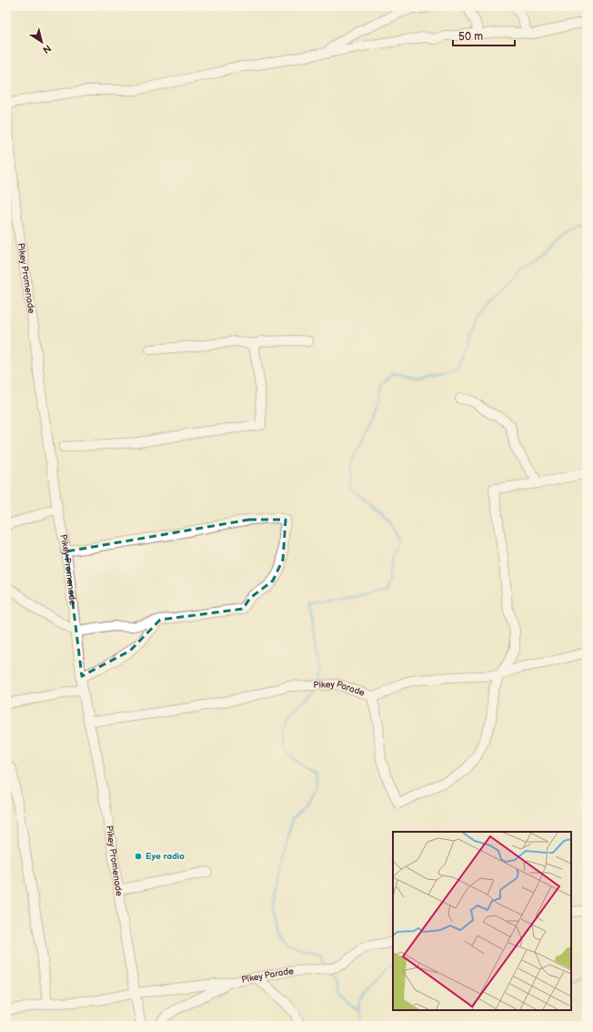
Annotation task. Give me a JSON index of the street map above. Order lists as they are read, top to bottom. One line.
{"streets":{"street":["Pikey Promenade","Pikey Parade"]},"crossings":[["Pikey Promenade","Pikey Parade"]],"places":["Eye radio"],"scale_bar":"50 m","north":"bottom right"}
